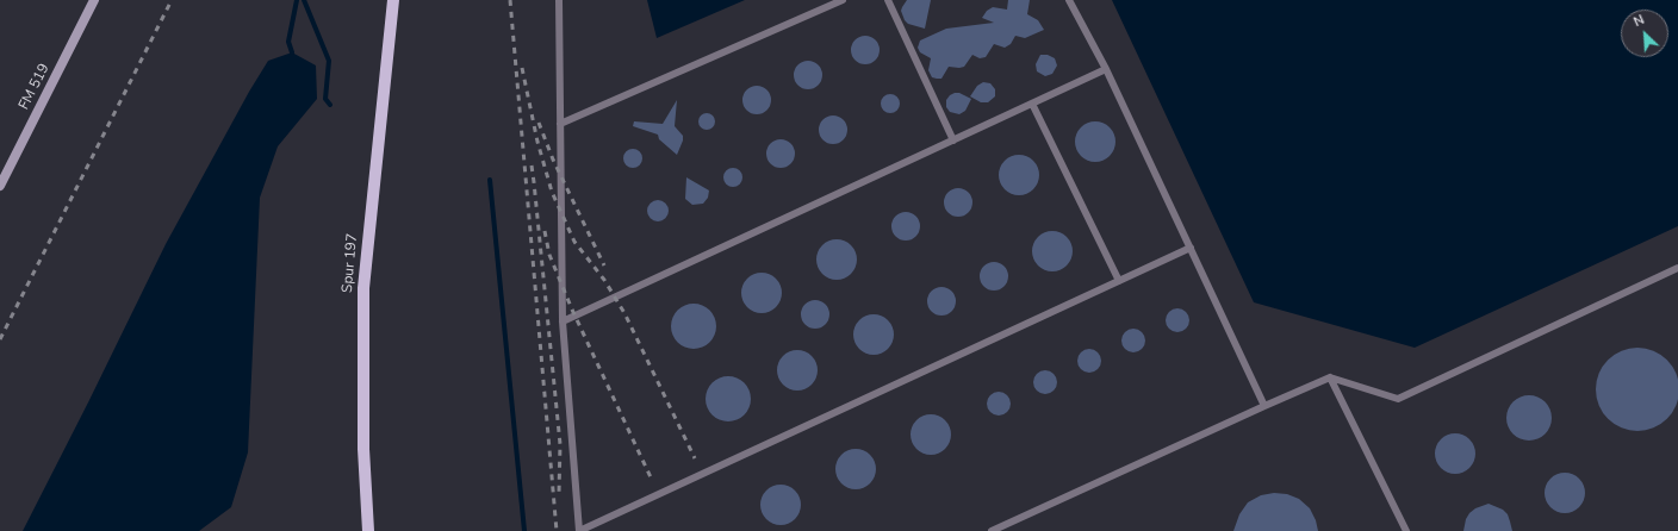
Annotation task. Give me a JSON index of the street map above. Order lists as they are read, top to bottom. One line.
{"streets":{"main road":["FM 519","Spur 197"]},"north":"top left"}
